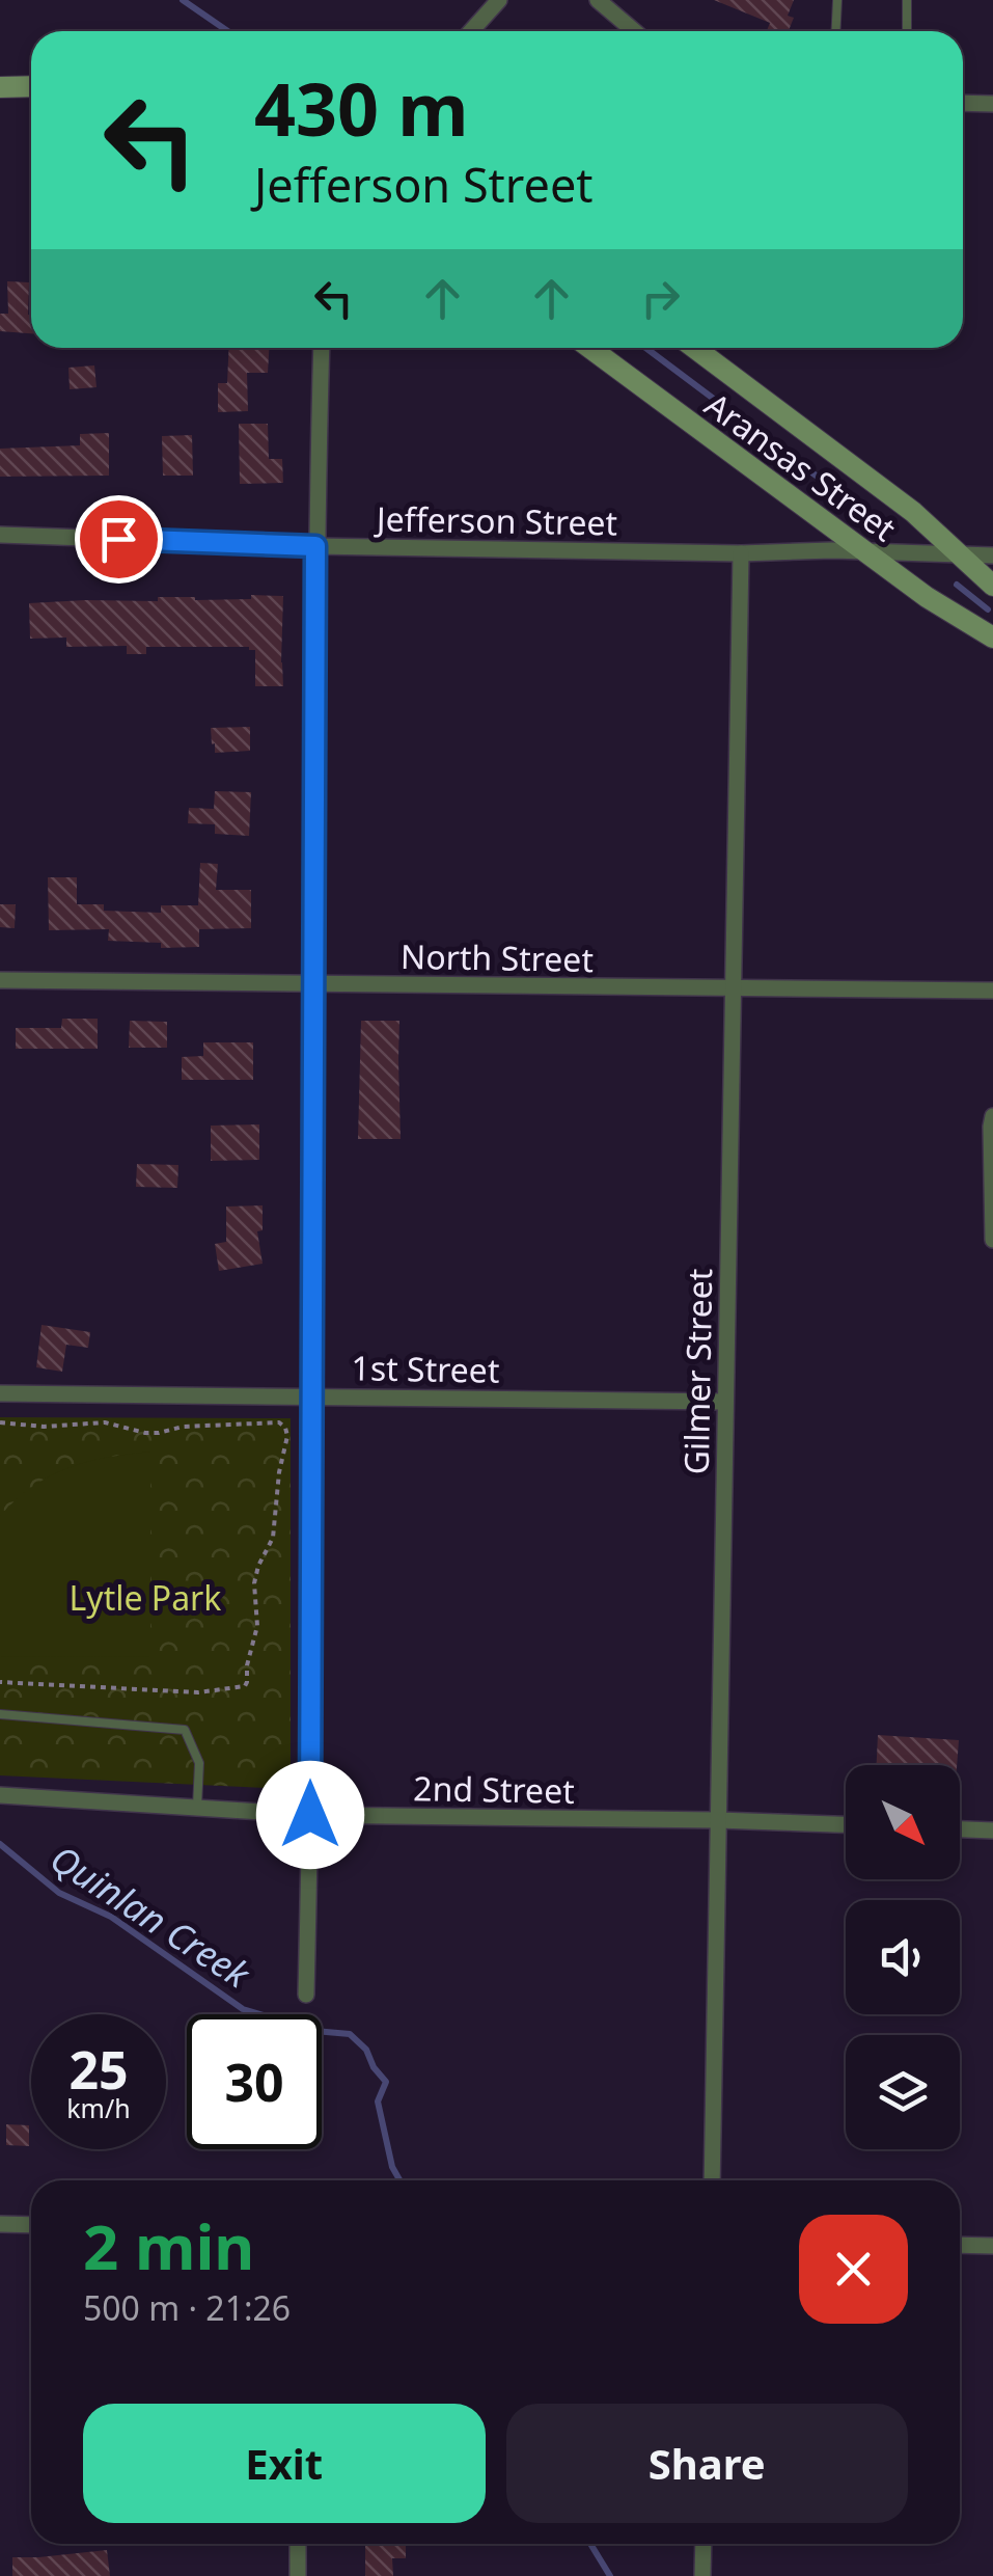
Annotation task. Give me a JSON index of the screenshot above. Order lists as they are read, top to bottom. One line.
{"streets":{"street":["Aransas Street","Jefferson Street","North Street","1st Street","Gilmer Street","2nd Street"]},"crossings":[["Aransas Street","Jefferson Street"],["Jefferson Street","Gilmer Street"],["North Street","Gilmer Street"],["1st Street","Gilmer Street"],["Gilmer Street","2nd Street"]],"water":["Quinlan Creek"],"parks":["Lytle Park"],"north":"bottom right","page":{"turn":["430 m","Jefferson Street"],"speed":"25 km/h","limit":"30","heading":["2 min","500 m · 21:26"],"buttons":["Exit","Share"]}}
